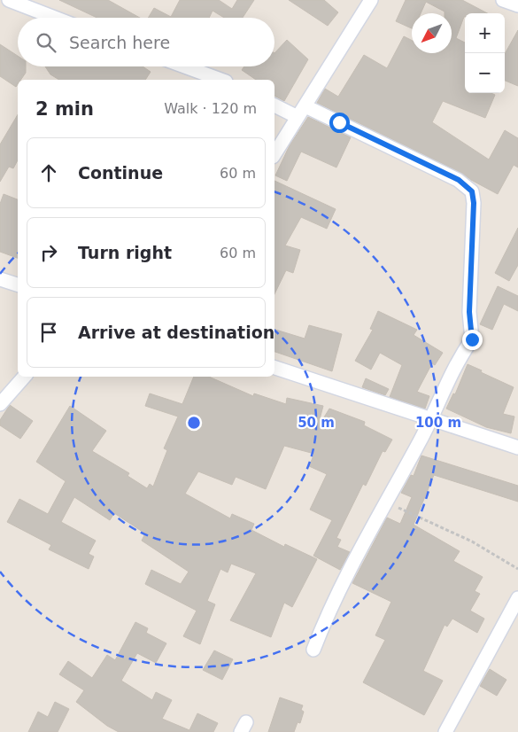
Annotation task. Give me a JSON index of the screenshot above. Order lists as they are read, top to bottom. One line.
{"north":"bottom left","page":{"map_buttons":["+","−"],"search":"Search here","heading":["2 min","Walk · 120 m"],"list":[["Continue","60 m"],["Turn right","60 m"],"Arrive at destination"]},"rings":["50 m","100 m"]}
